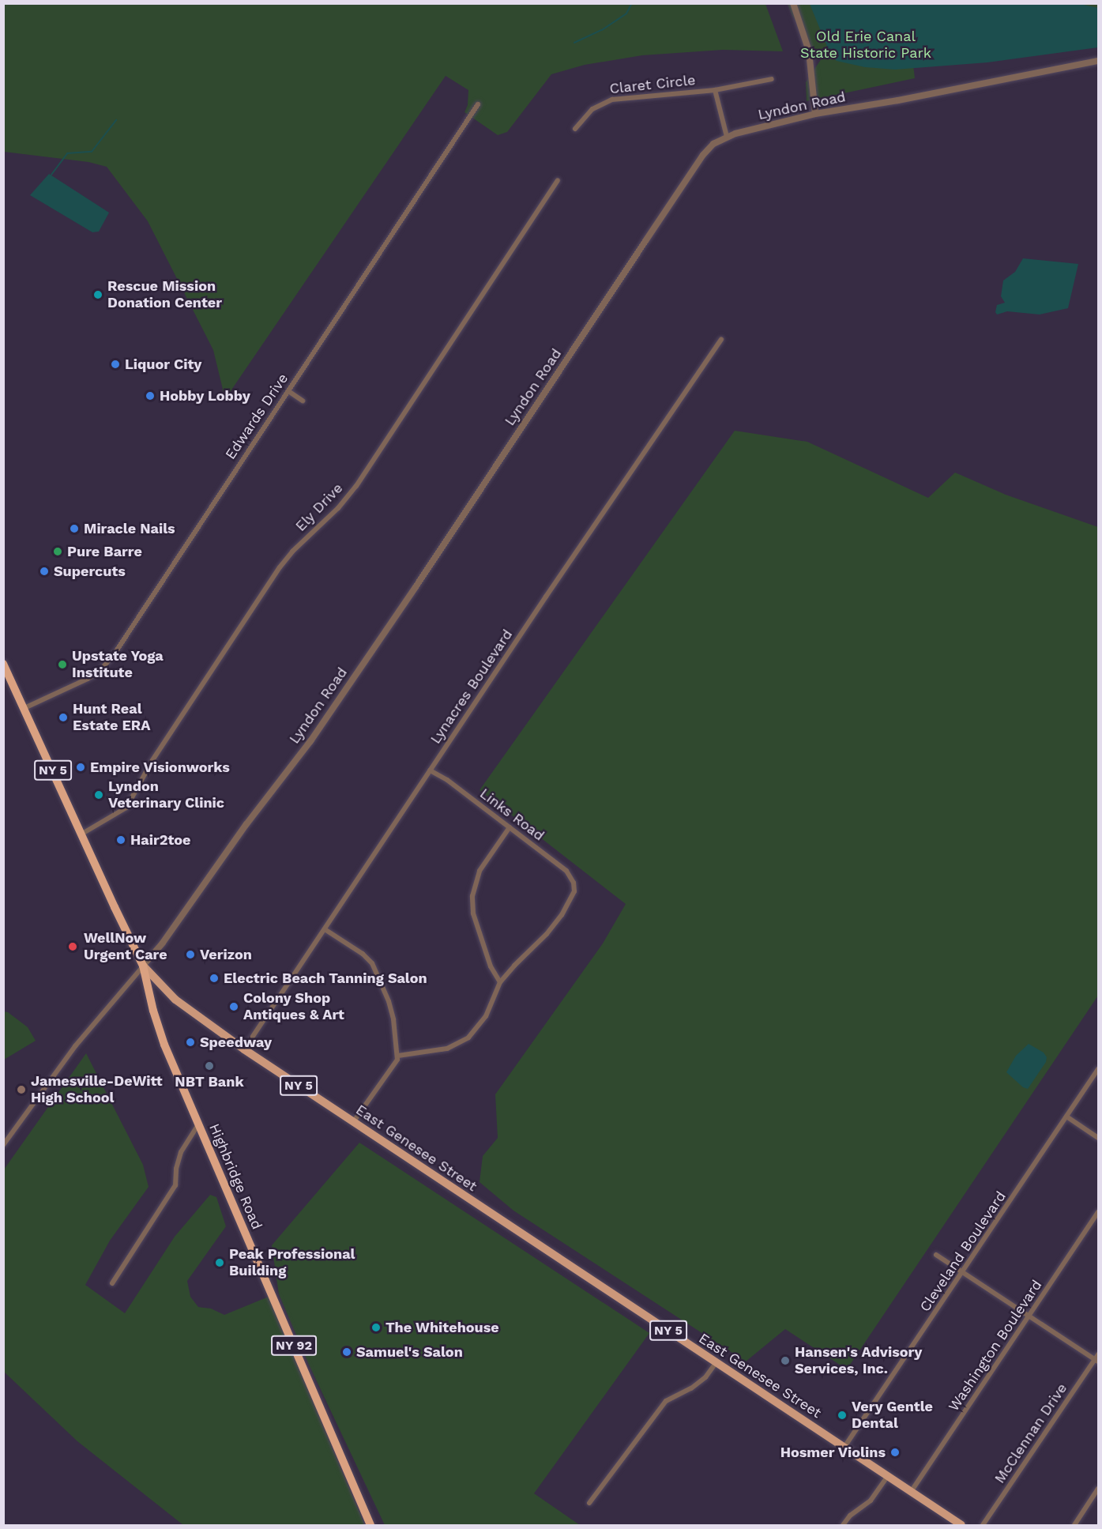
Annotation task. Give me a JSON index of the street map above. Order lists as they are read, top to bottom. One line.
{"streets":{"highway":["NY 5","East Genesee Street","Highbridge Road","NY 92"],"street":["Claret Circle","Lyndon Road","Edwards Drive","Ely Drive","Lynacres Boulevard","Links Road","Cleveland Boulevard","Washington Boulevard","McClennan Drive"]},"crossings":[["Claret Circle","Lyndon Road"],["Lyndon Road","East Genesee Street"],["Lyndon Road","Highbridge Road"],["Edwards Drive","East Genesee Street"],["Ely Drive","East Genesee Street"],["Lynacres Boulevard","Links Road"],["Lynacres Boulevard","East Genesee Street"],["East Genesee Street","Highbridge Road"],["East Genesee Street","Cleveland Boulevard"],["East Genesee Street","Washington Boulevard"]],"parks":["Old Erie Canal State Historic Park"],"places":["Rescue Mission Donation Center","Liquor City","Hobby Lobby","Miracle Nails","Pure Barre","Supercuts","Upstate Yoga Institute","Hunt Real Estate ERA","Empire Visionworks","Lyndon Veterinary Clinic","Hair2toe","WellNow Urgent Care","Verizon","Electric Beach Tanning Salon","Colony Shop Antiques & Art","Speedway","NBT Bank","Jamesville-DeWitt High School","Peak Professional Building","The Whitehouse","Samuel's Salon","Hansen's Advisory Services, Inc.","Very Gentle Dental","Hosmer Violins"]}
